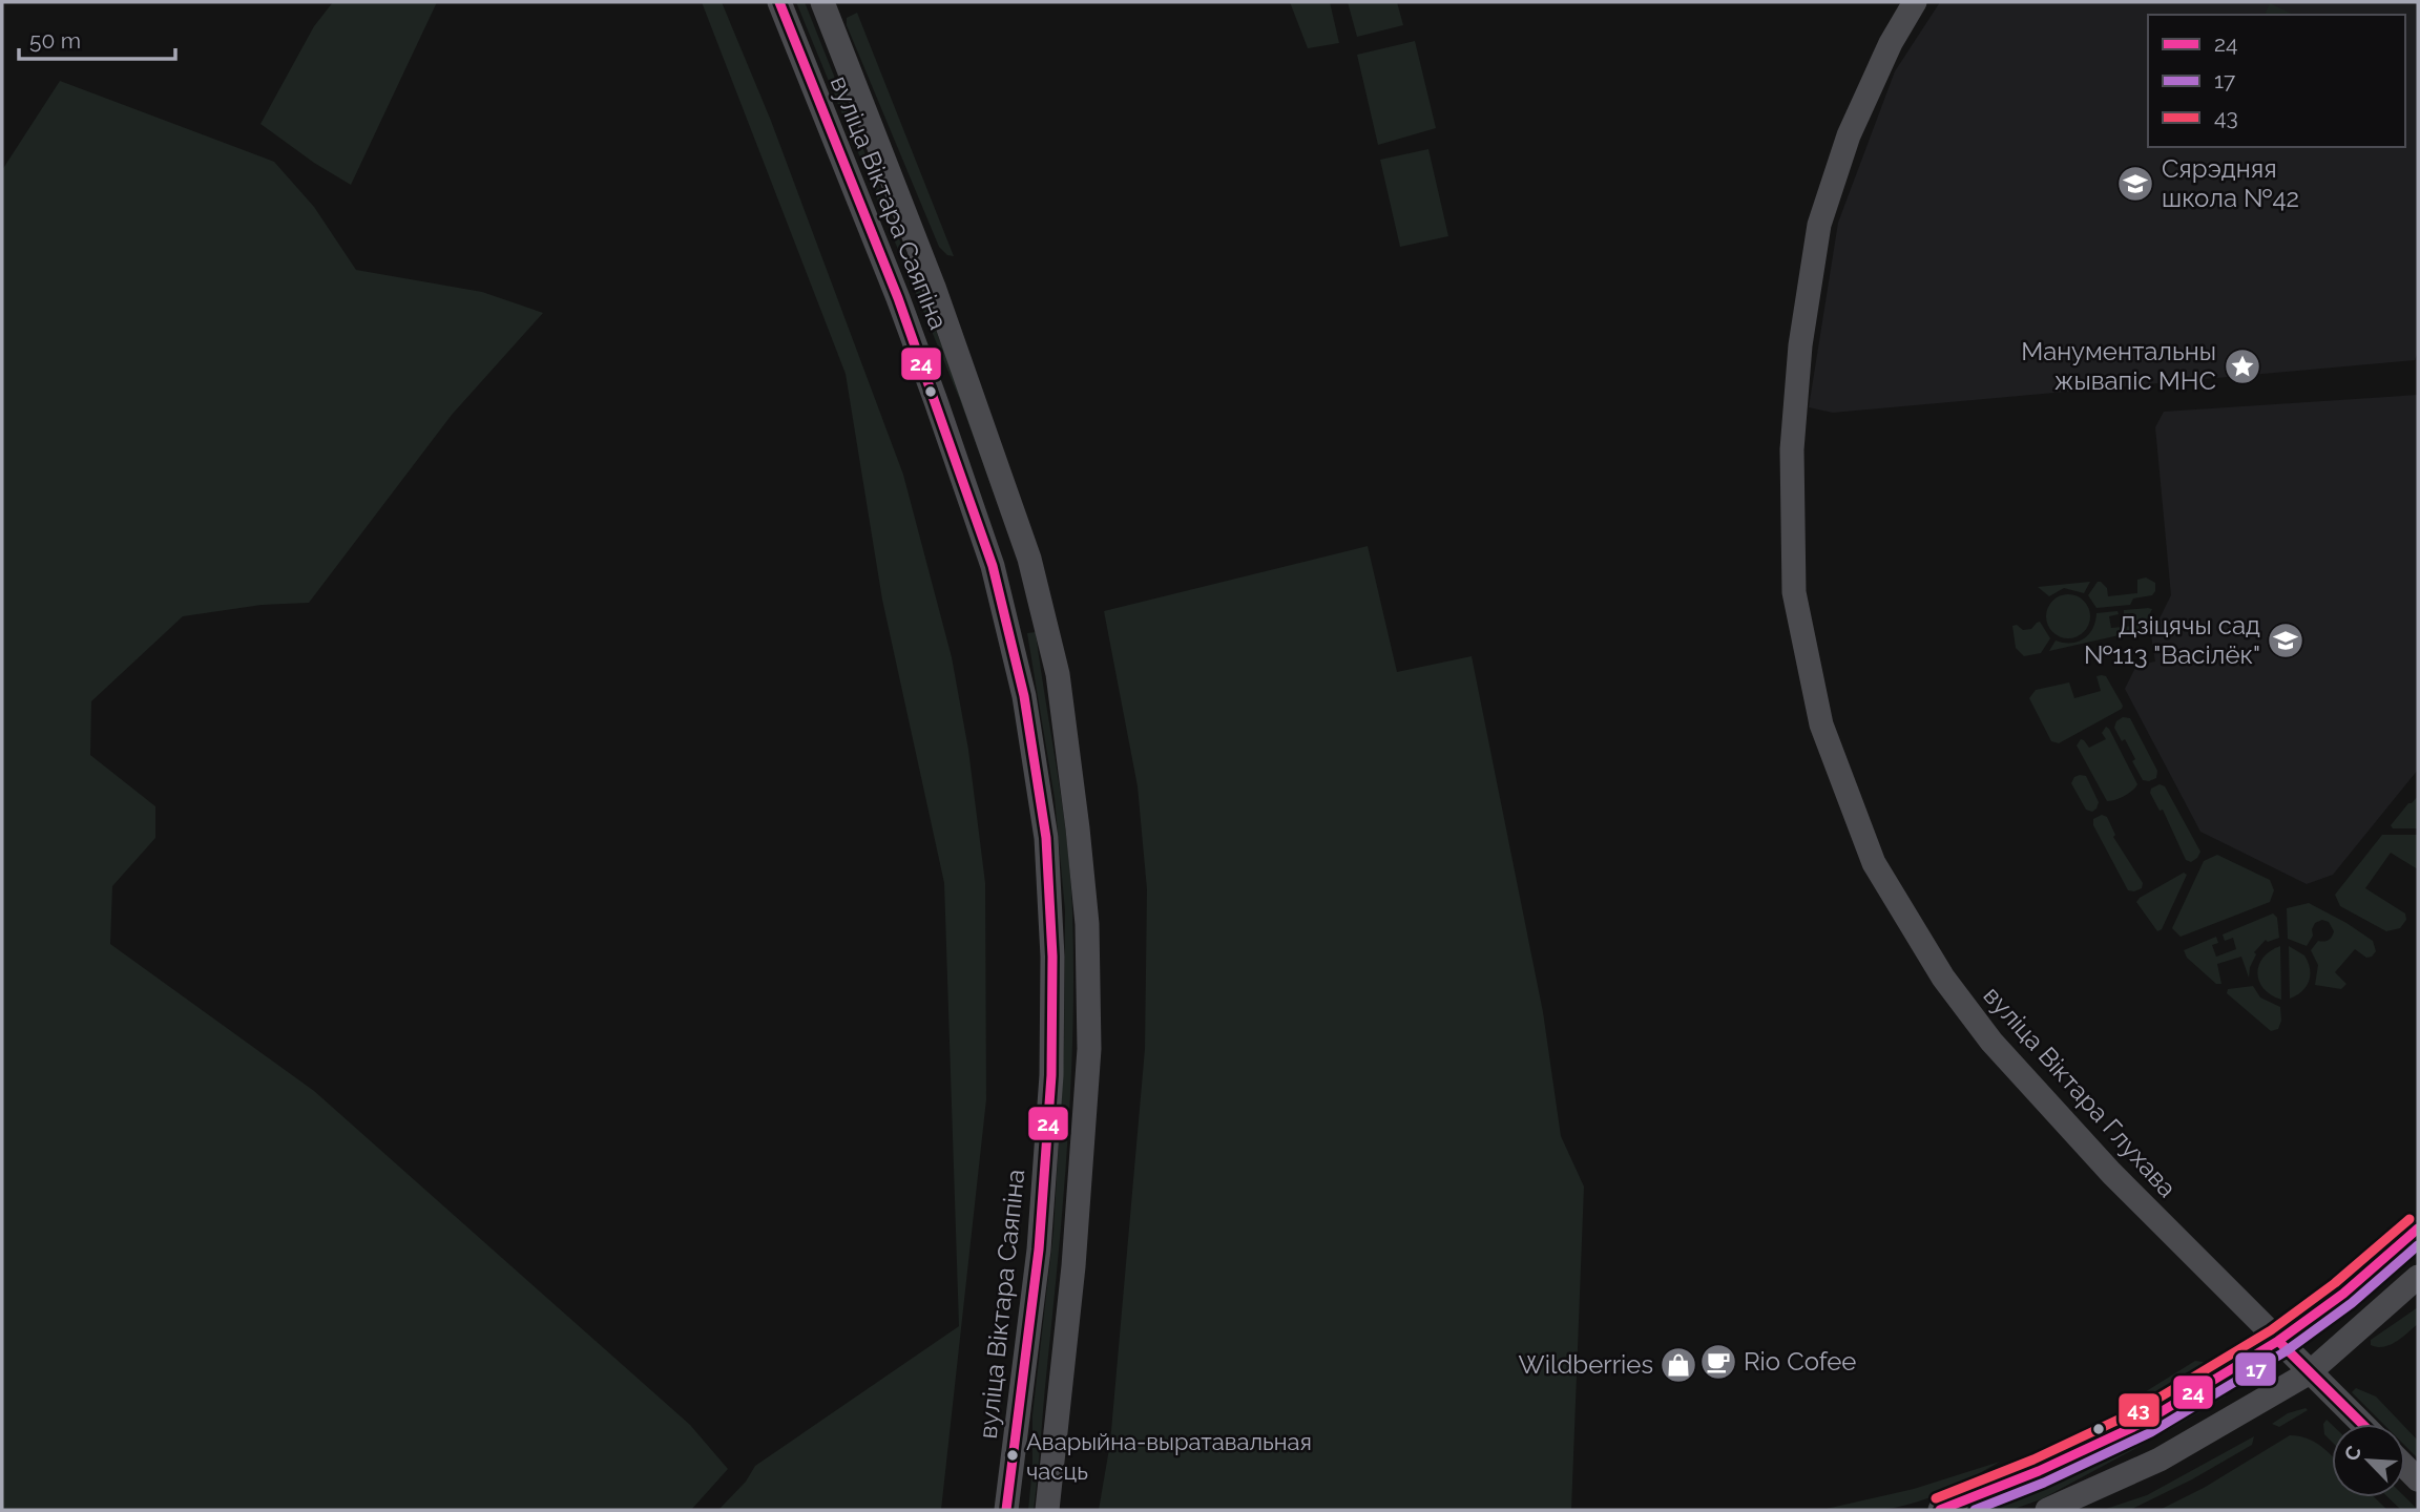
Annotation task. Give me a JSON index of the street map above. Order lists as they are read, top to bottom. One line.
{"streets":{"street":["вуліца Віктара Саяпіна","вуліца Віктара Глухава"]},"places":{"school or university":["Сярэдняя школа №42","Дзіцячы сад №113 \"Васілёк\""],"place":["Манументальны жывапіс МНС"],"cafe":["Rio Cofee"],"shop":["Wildberries"],"other":["Аварыйна-выратавальная часць"]},"lines":["transit line 24","transit line 43","transit line 17"],"legend":["24","17","43"],"scale_bar":"50 m","north":"top left"}
